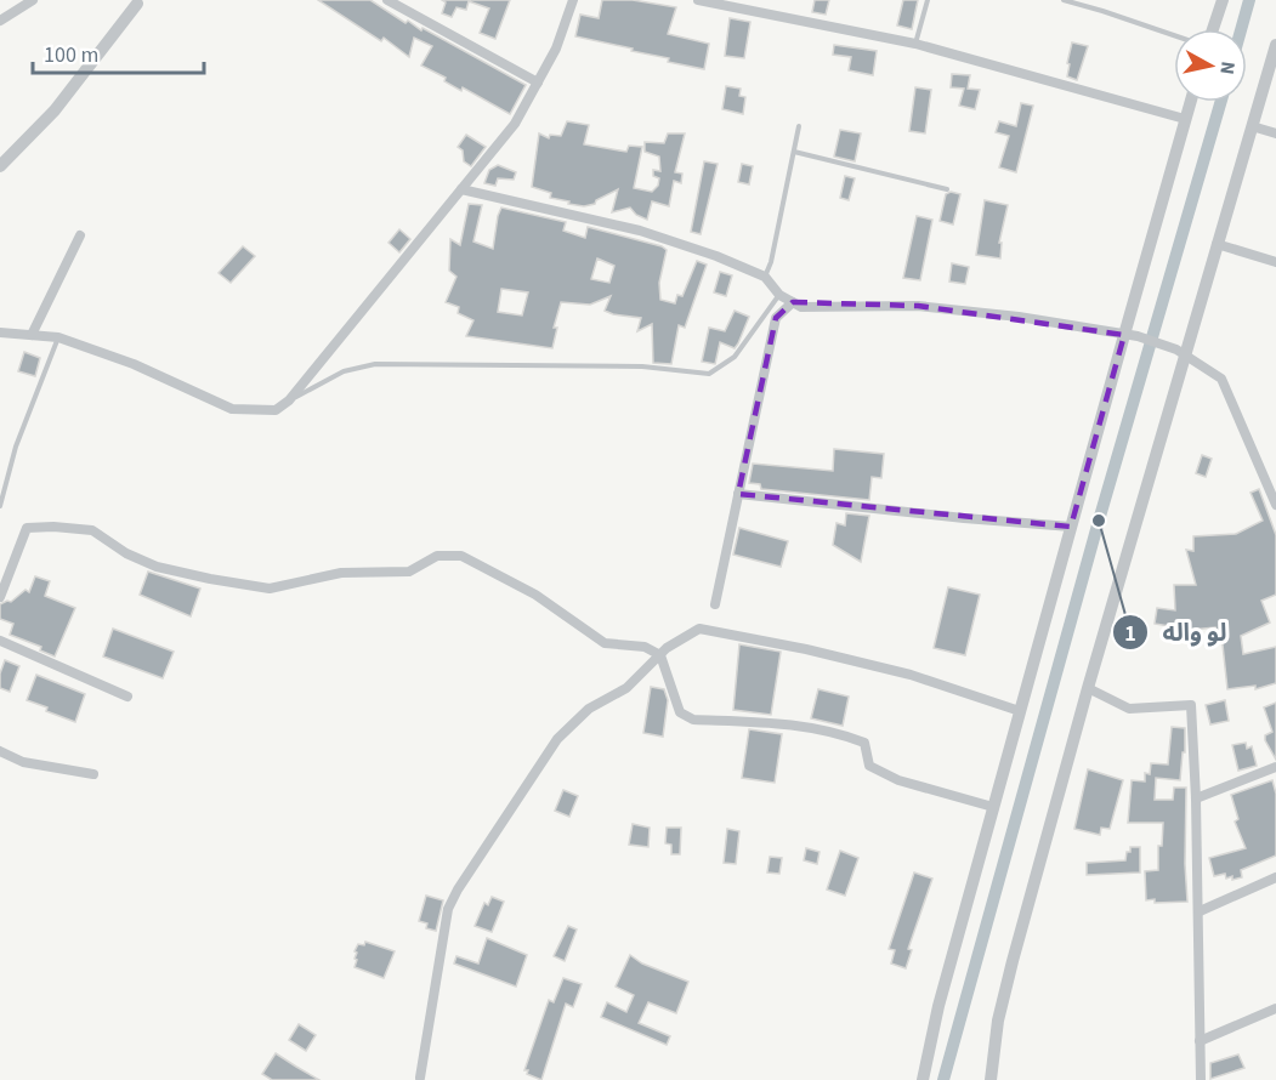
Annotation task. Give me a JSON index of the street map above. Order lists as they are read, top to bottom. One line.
{"places":["لو واله"],"scale_bar":"100 m","north":"right"}
